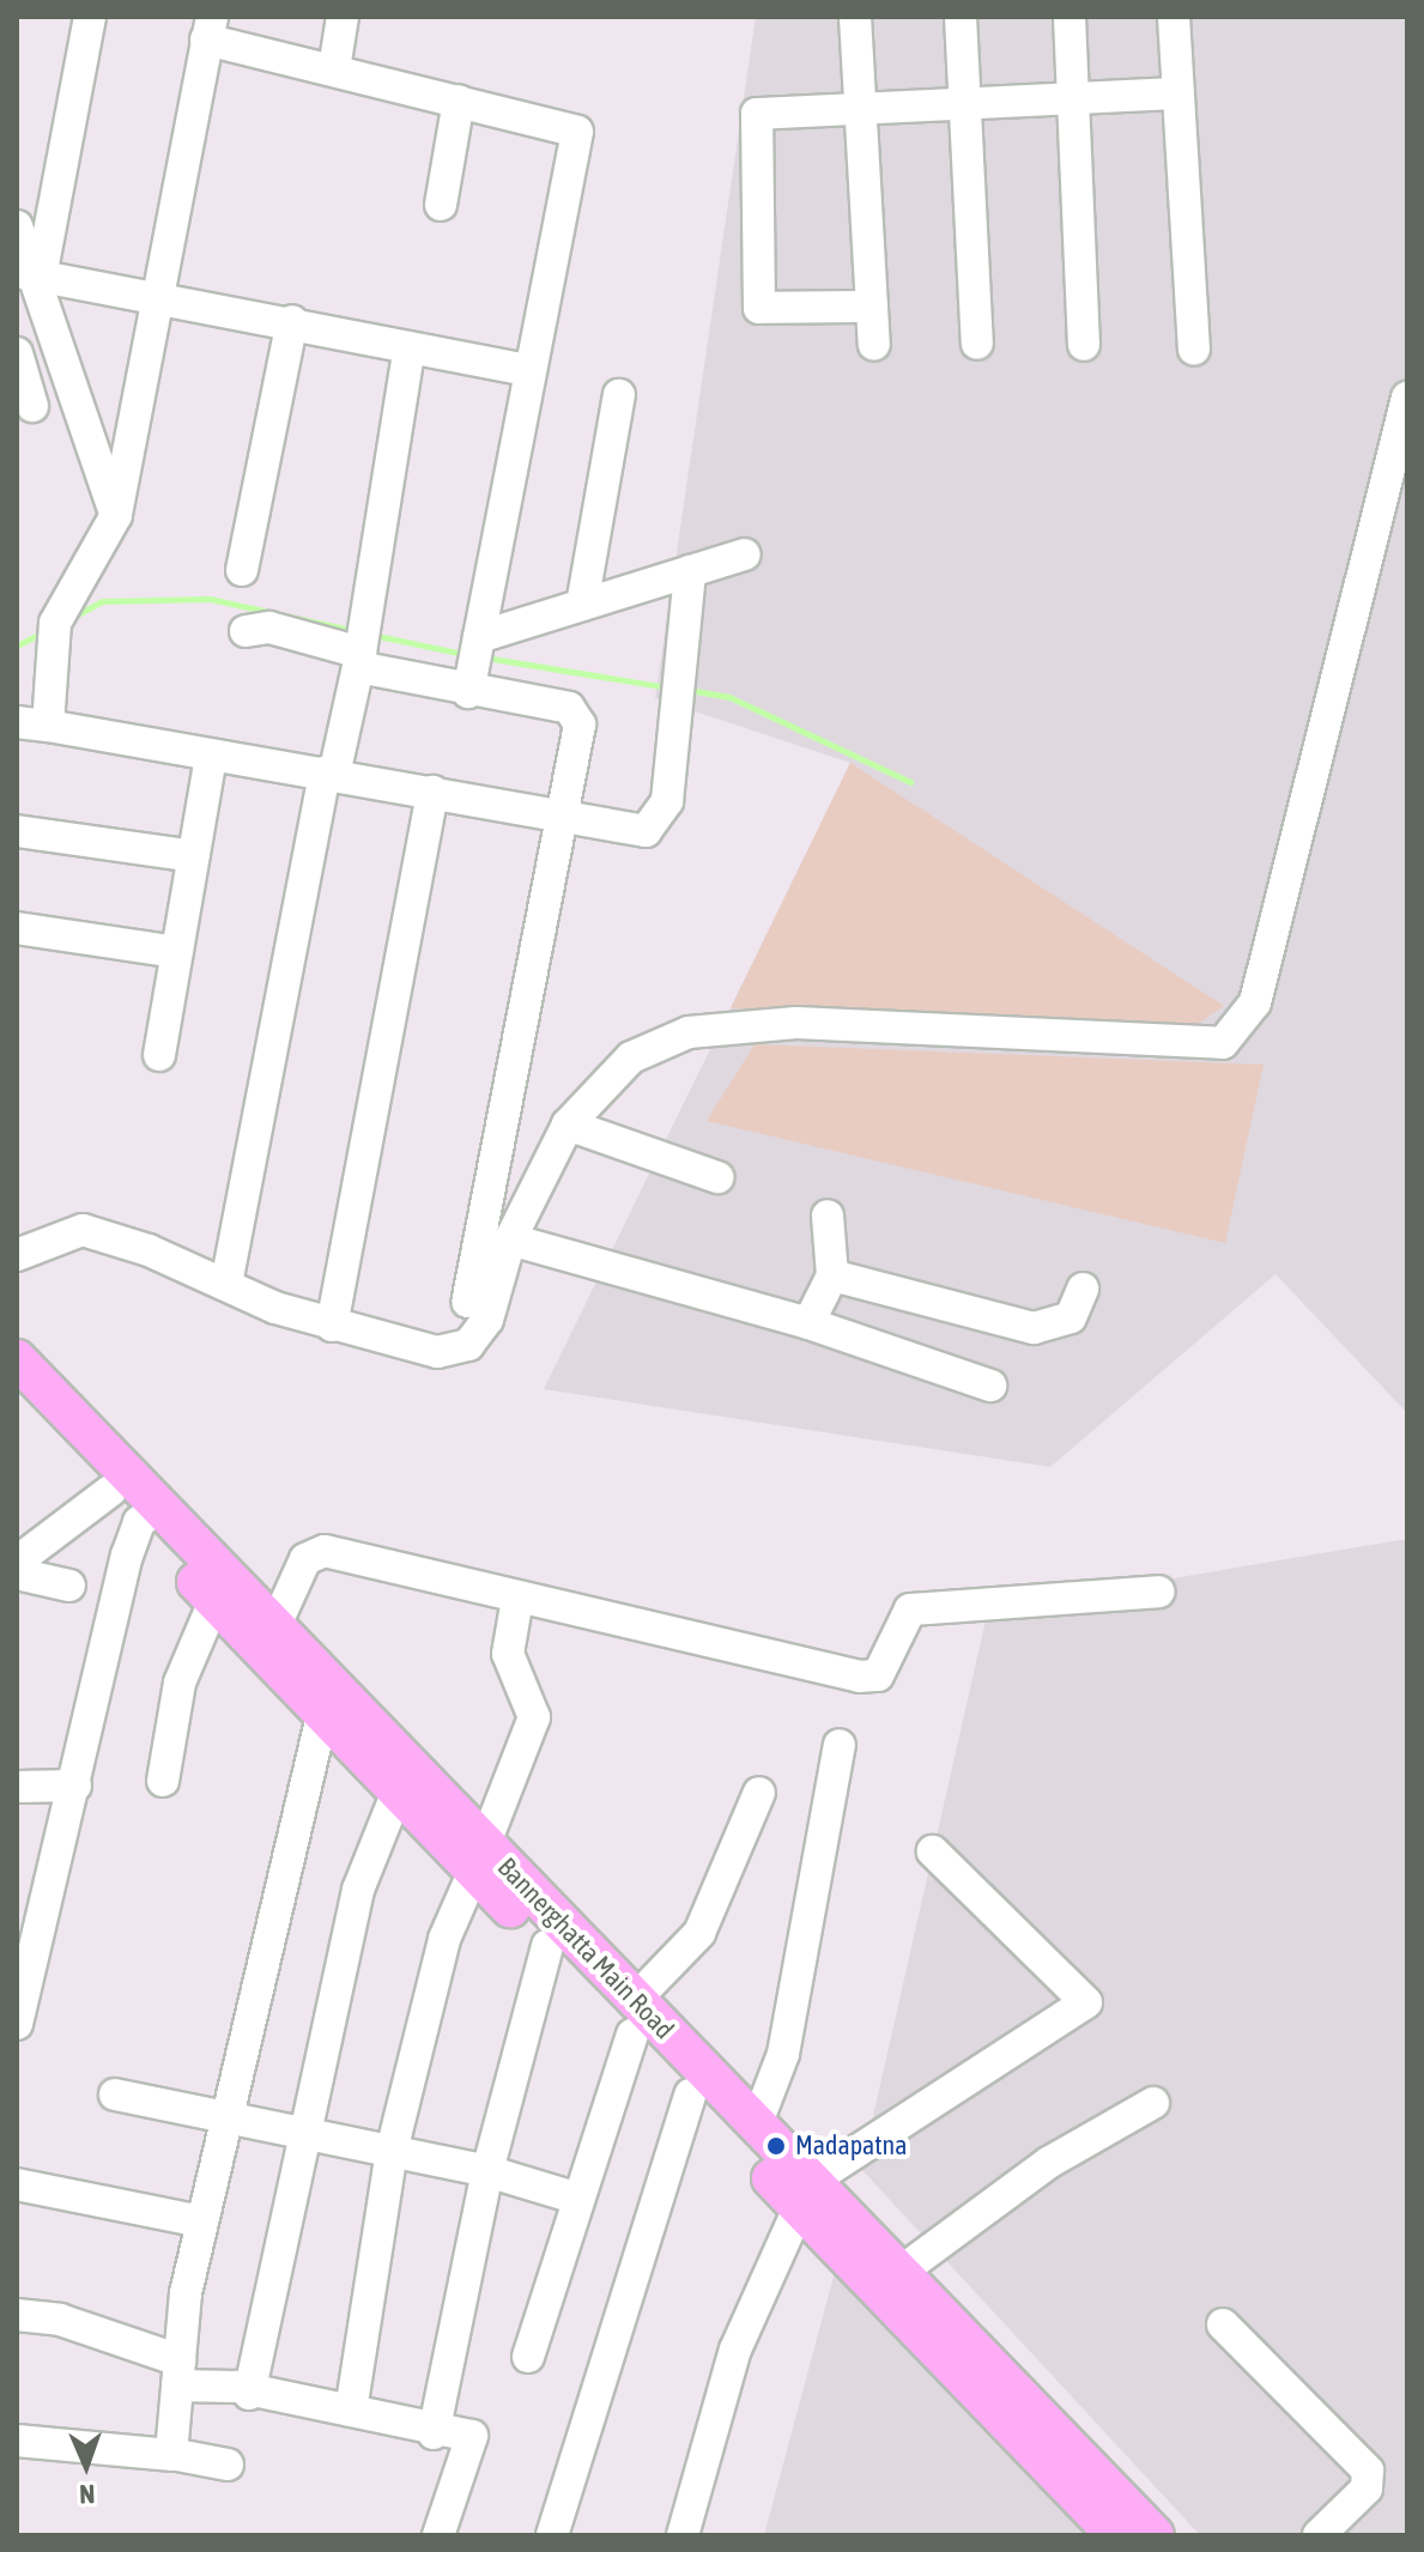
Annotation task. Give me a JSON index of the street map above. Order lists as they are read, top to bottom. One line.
{"streets":{"main road":["Bannerghatta Main Road"]},"places":["Madapatna"],"north":"bottom"}
